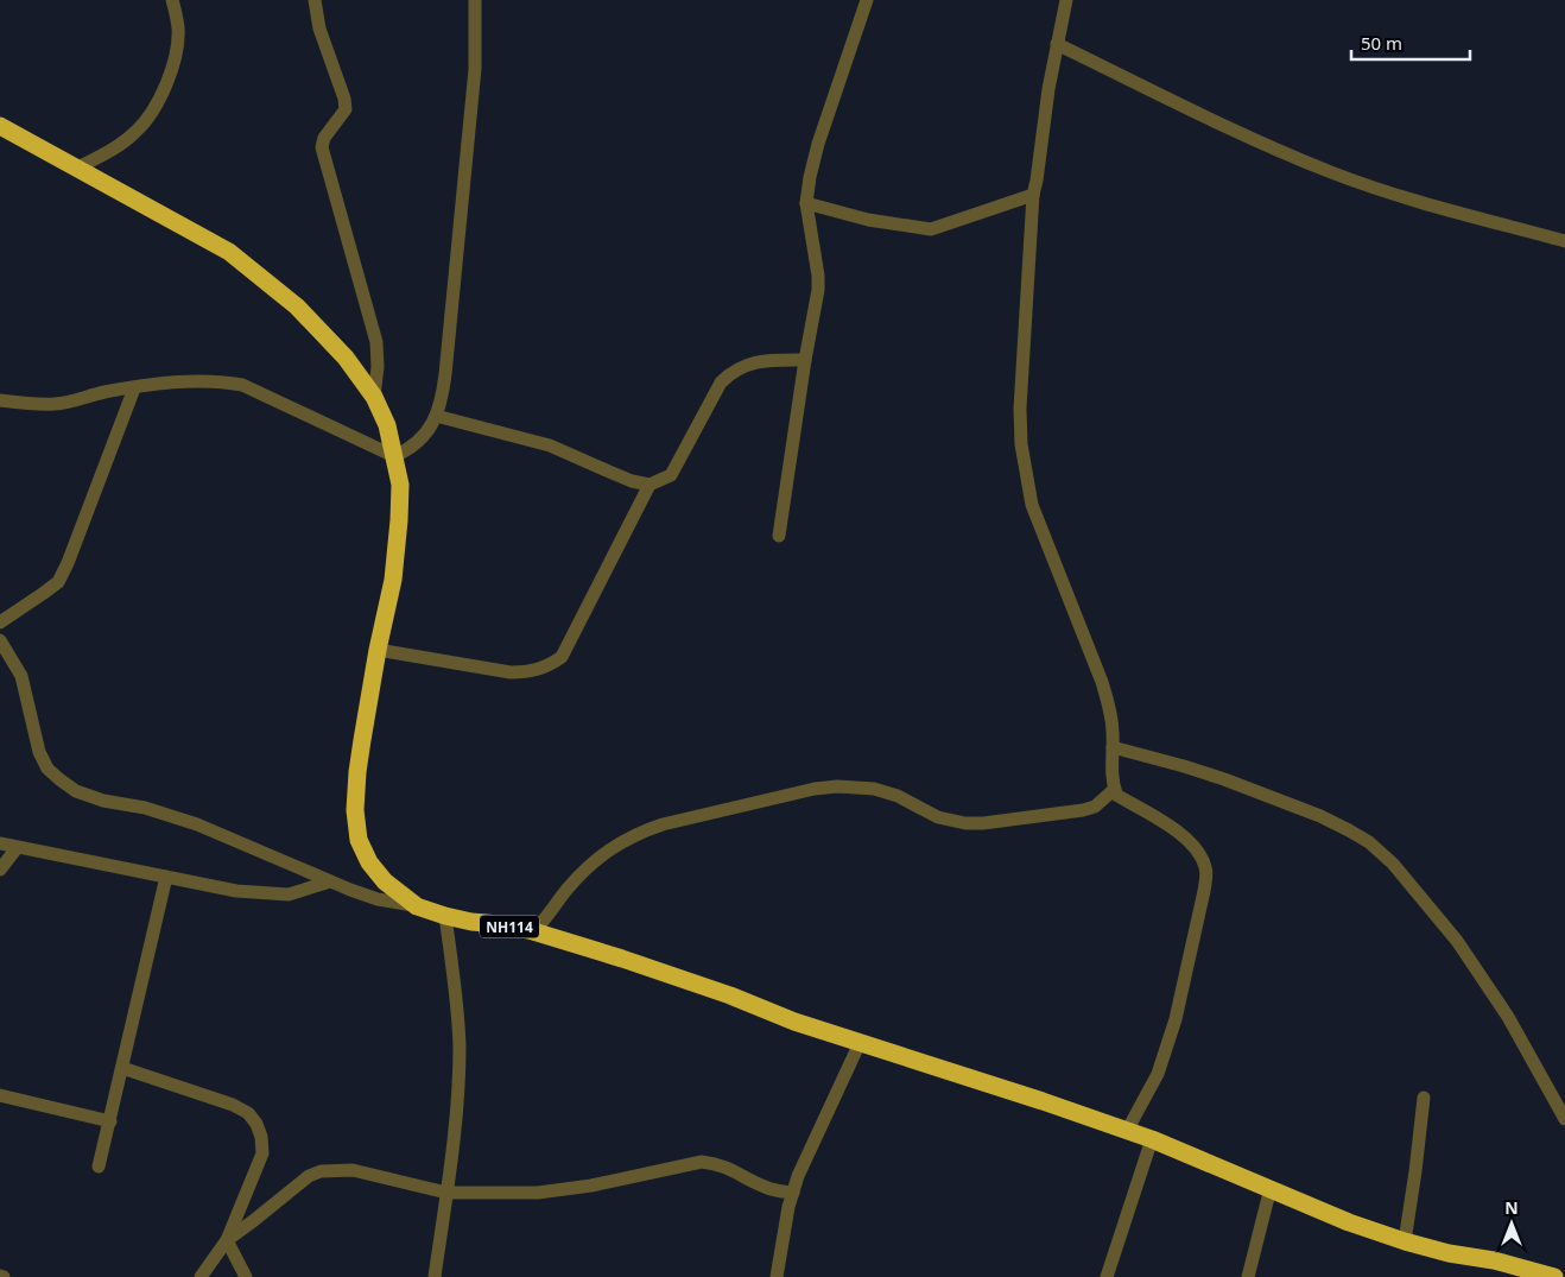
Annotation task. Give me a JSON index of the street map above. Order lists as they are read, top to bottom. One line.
{"streets":{"highway":["NH114"]},"scale_bar":"50 m","north":"top"}
